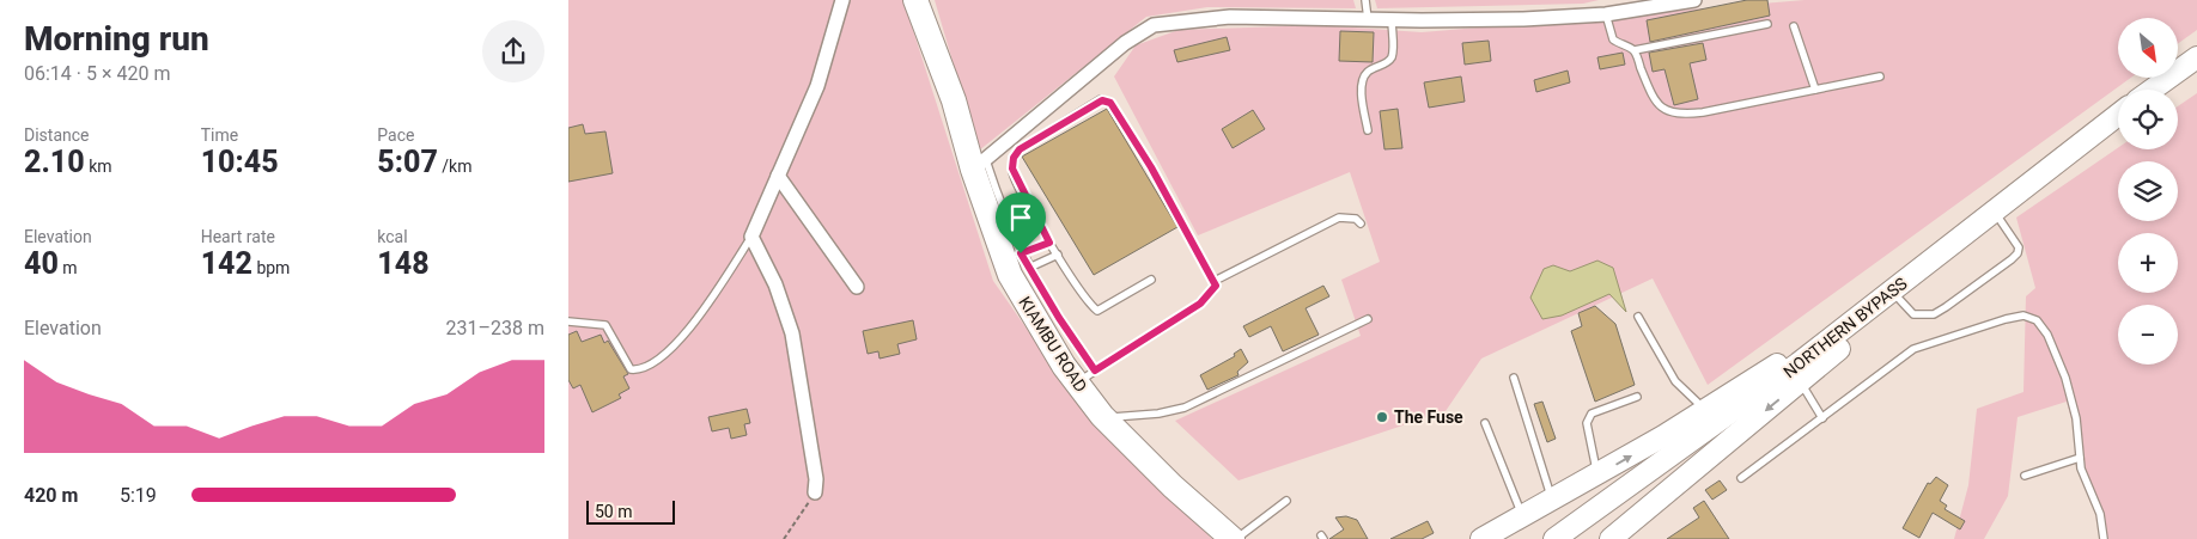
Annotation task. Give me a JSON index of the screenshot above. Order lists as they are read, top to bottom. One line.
{"streets":{"highway":["KIAMBU ROAD"],"main road":["NORTHERN BYPASS"]},"places":["The Fuse"],"scale_bar":"50 m","north":"bottom right","page":{"heading":["Morning run","06:14 · 5 × 420 m"],"map_buttons":["+","−"],"stats":[["Distance","2.10 km"],["Time","10:45"],["Pace","5:07 /km"],["Elevation","40 m"],["Heart rate","142 bpm"],["kcal","148"]],"chart":["Elevation","231–238 m"],"list":[{"name":"420 m","note":"5:19"}],"scale":"50 m"}}
